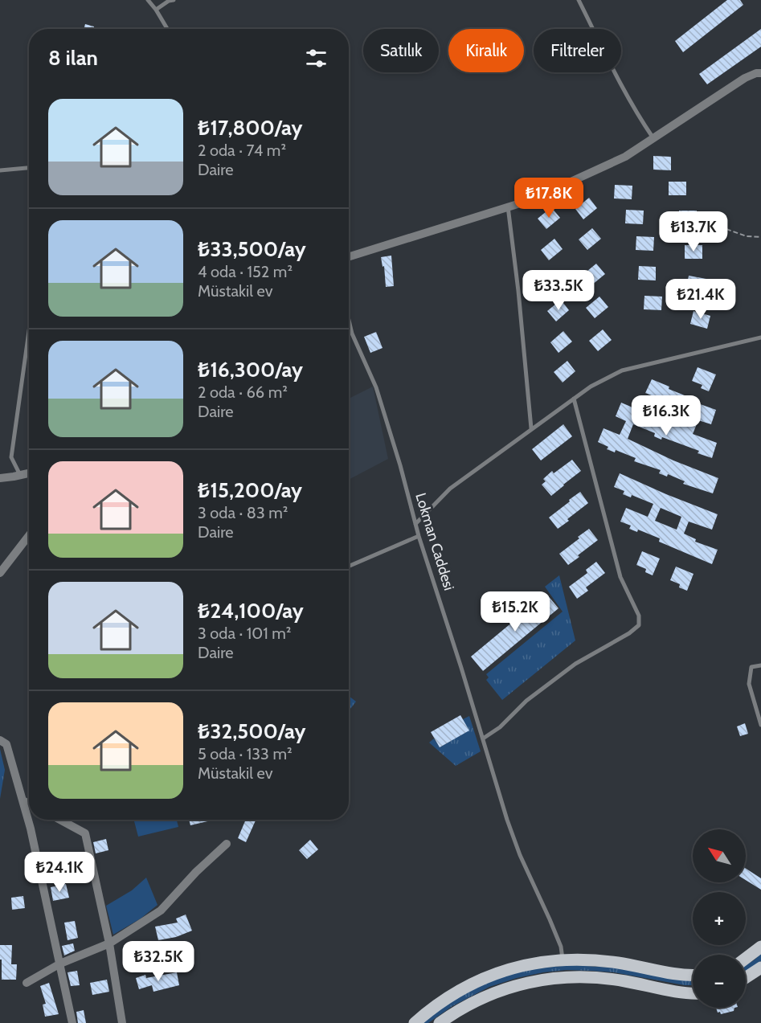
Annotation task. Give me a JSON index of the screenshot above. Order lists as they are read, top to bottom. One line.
{"streets":{"lane":["Lokman Caddesi"]},"north":"top left","page":{"chip":["Satılık","Kiralık","Filtreler"],"heading":"8 ilan","list":[{"name":"₺17,800/ay","note":"2 oda · 74 m² · Daire"},{"name":"₺33,500/ay","note":"4 oda · 152 m² · Müstakil ev"},{"name":"₺16,300/ay","note":"2 oda · 66 m² · Daire"},{"name":"₺15,200/ay","note":"3 oda · 83 m² · Daire"},{"name":"₺24,100/ay","note":"3 oda · 101 m² · Daire"},{"name":"₺32,500/ay","note":"5 oda · 133 m² · Müstakil ev"}],"price":["₺17.8K","₺13.7K","₺33.5K","₺21.4K","₺16.3K","₺15.2K","₺24.1K","₺32.5K"],"map_buttons":["+","−"]}}
